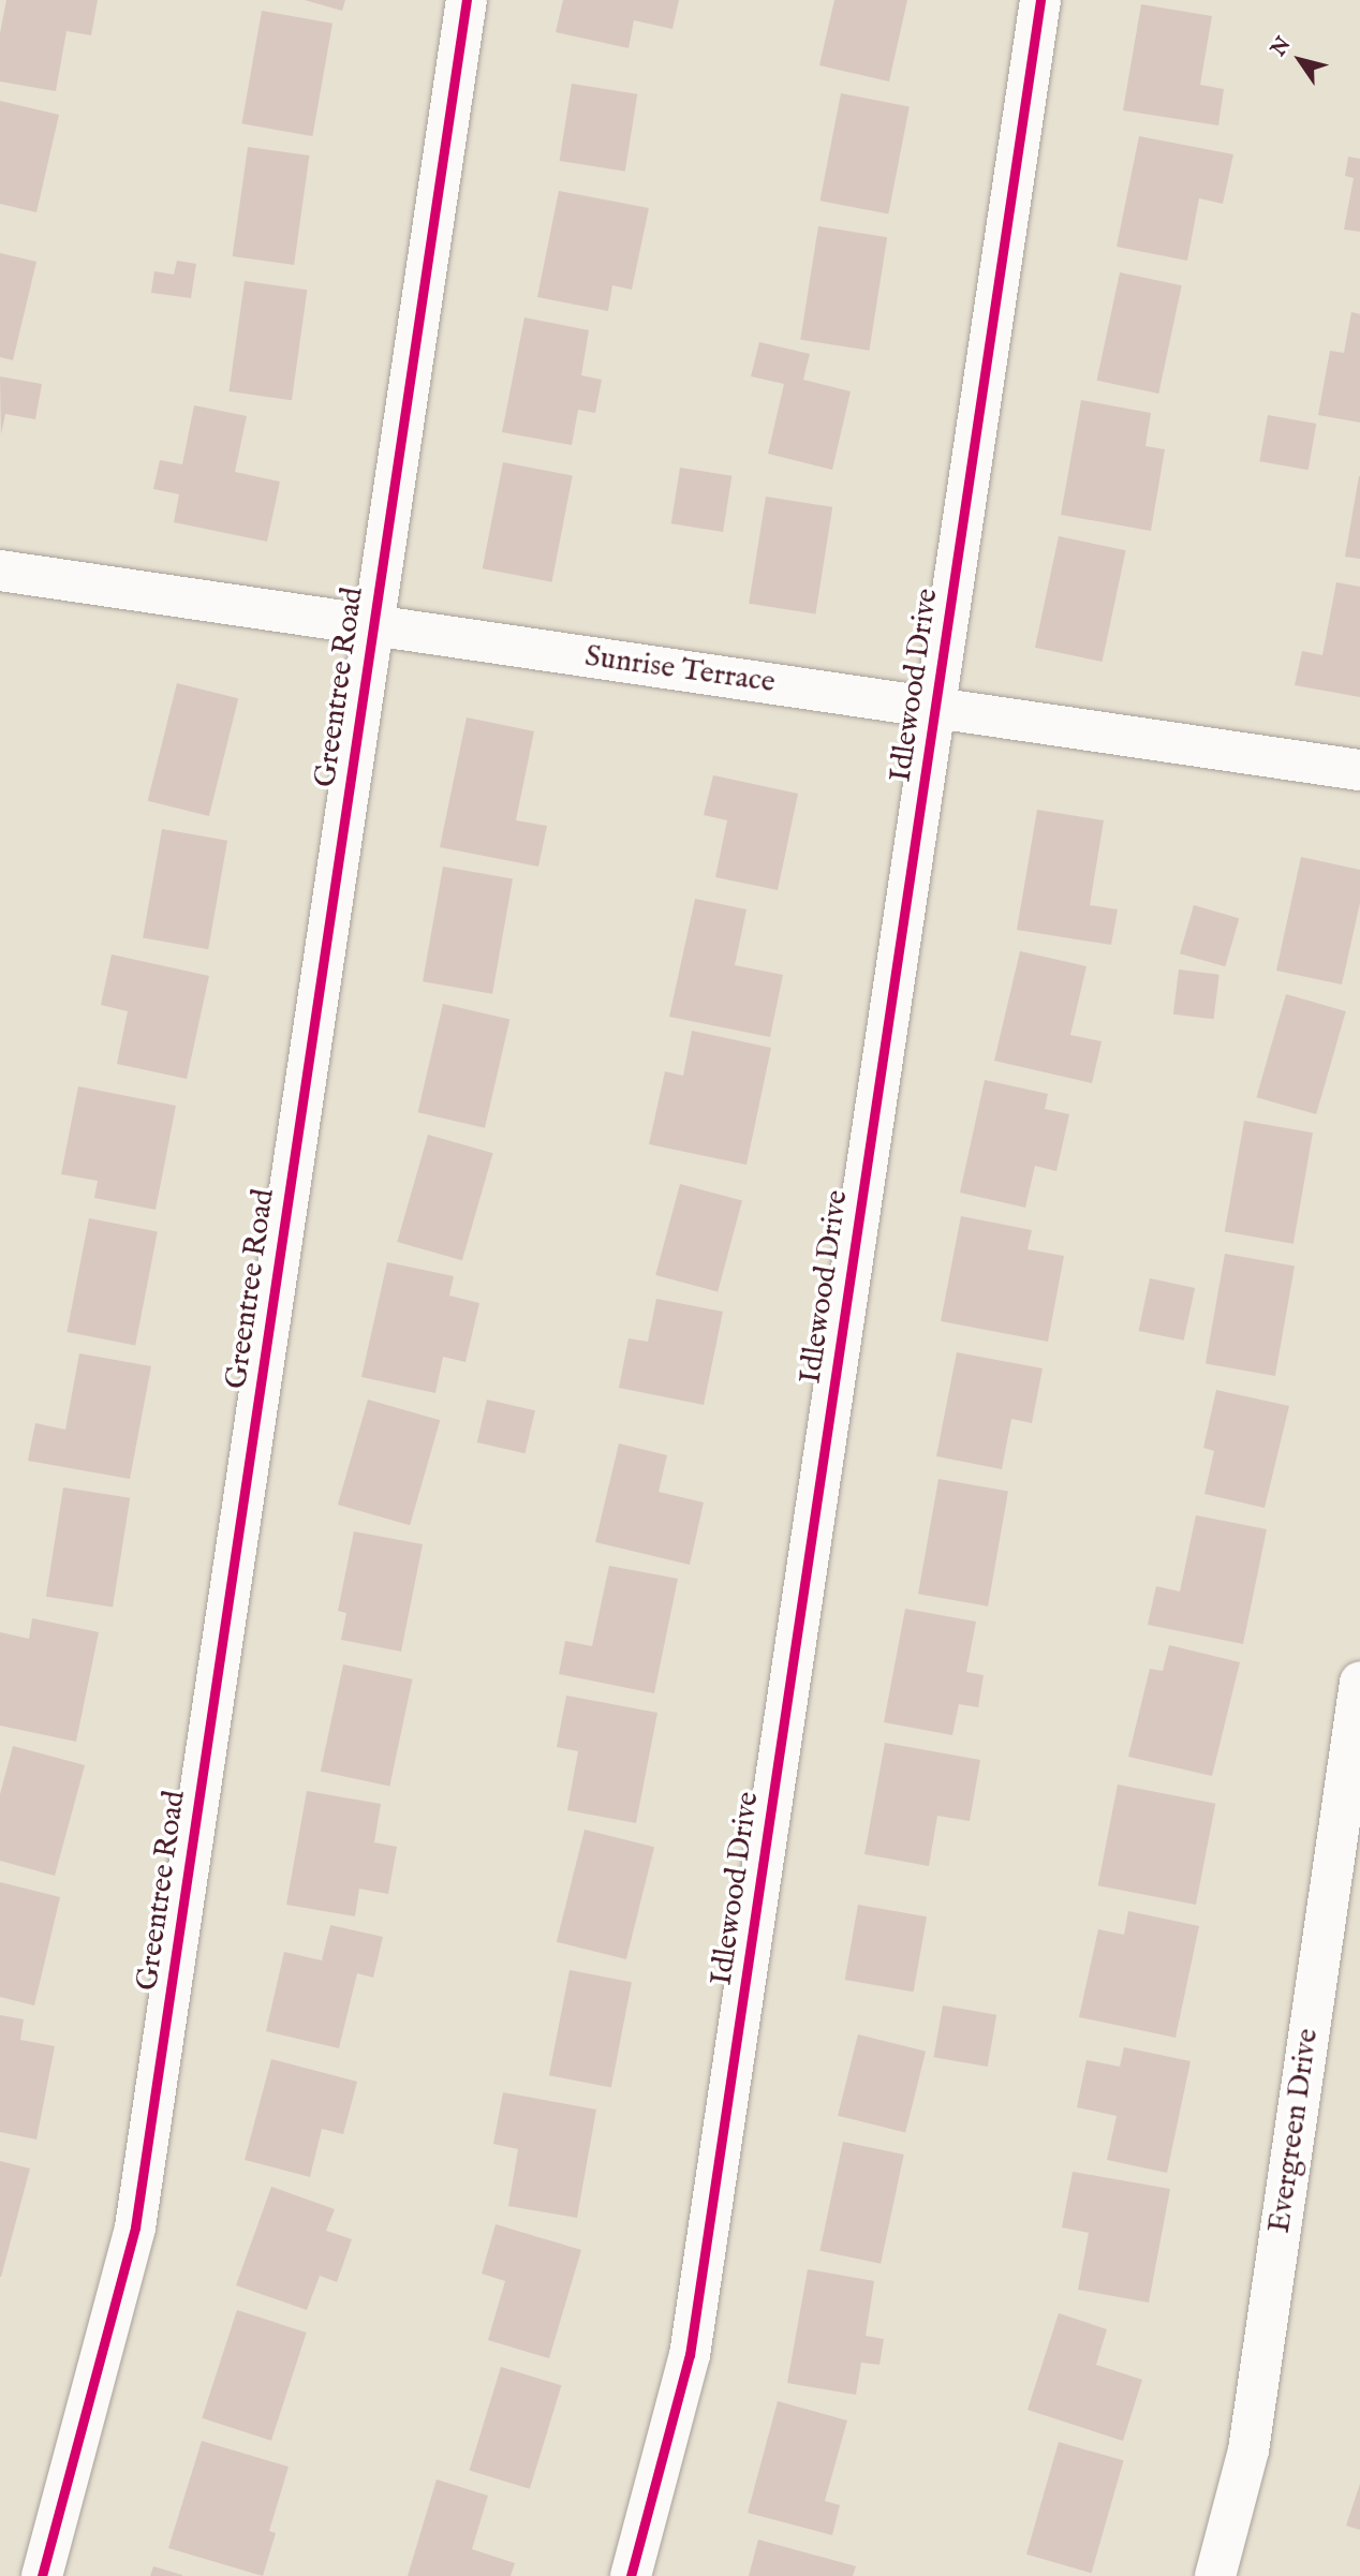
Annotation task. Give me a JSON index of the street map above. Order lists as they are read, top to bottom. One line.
{"streets":{"street":["Sunrise Terrace","Idlewood Drive","Greentree Road","Evergreen Drive"]},"crossings":[["Sunrise Terrace","Idlewood Drive"],["Sunrise Terrace","Greentree Road"]],"north":"top left"}
